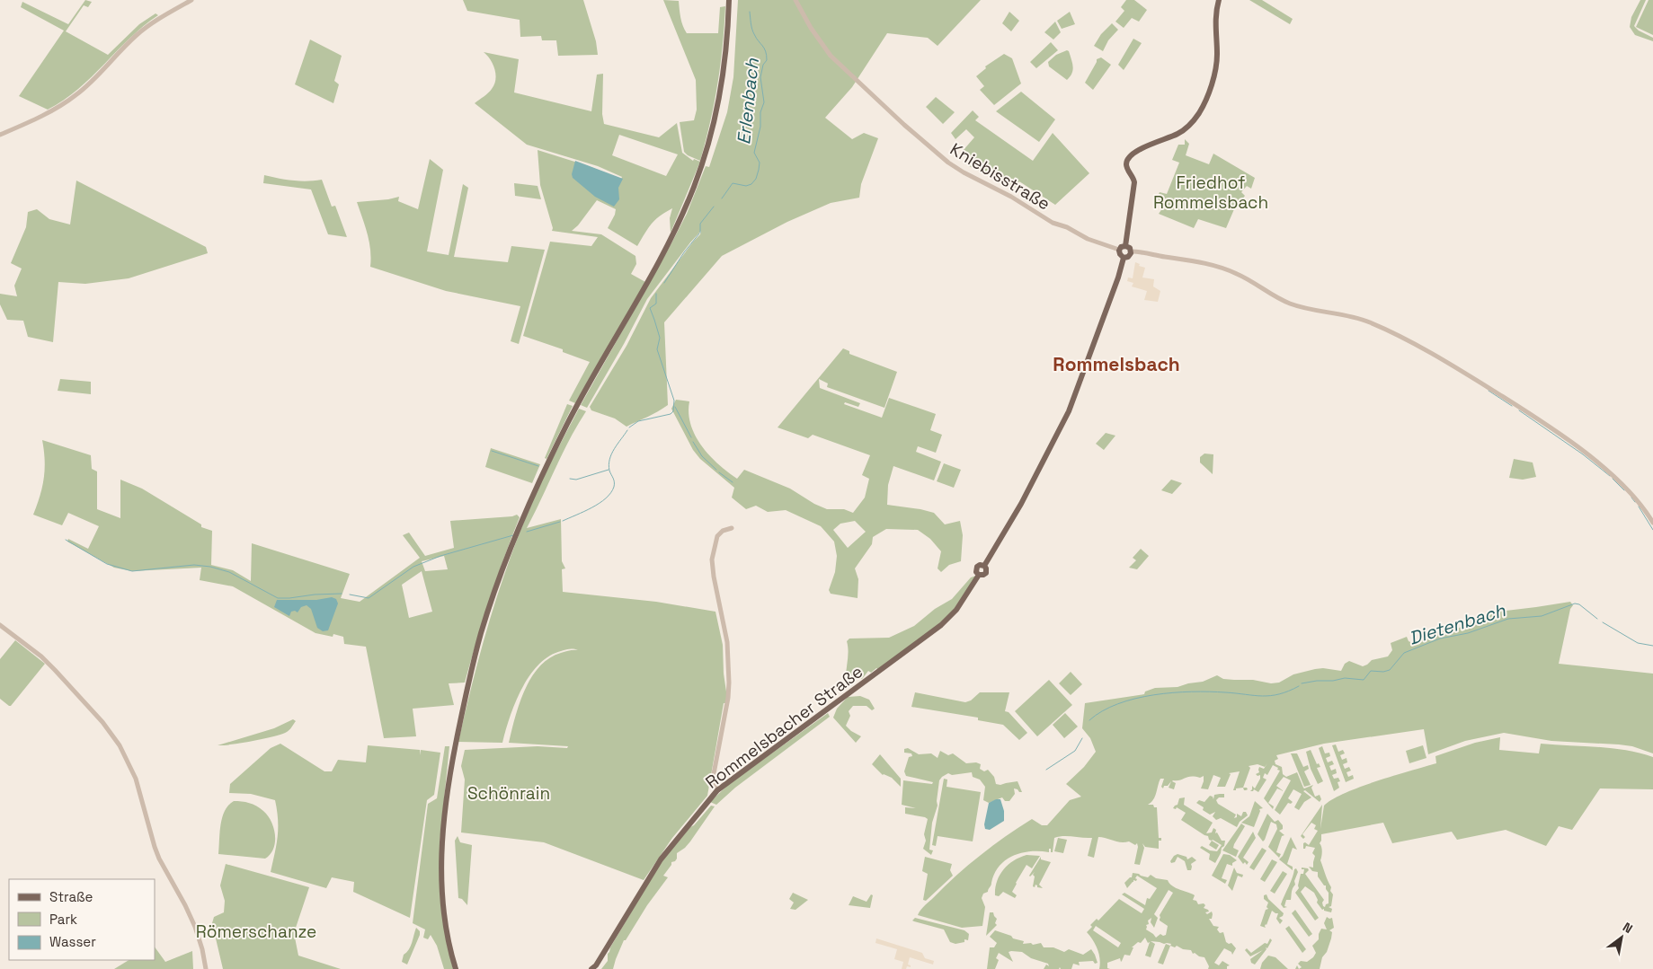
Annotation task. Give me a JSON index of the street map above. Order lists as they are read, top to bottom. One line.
{"streets":{"main road":["Rommelsbacher Straße"],"street":["Kniebisstraße"]},"crossings":[["Kniebisstraße","Rommelsbacher Straße"]],"districts":["Rommelsbach"],"water":["Erlenbach","Dietenbach"],"parks":["Friedhof Rommelsbach","Schönrain","Römerschanze"],"legend":["Straße","Park","Wasser"],"north":"top right"}
